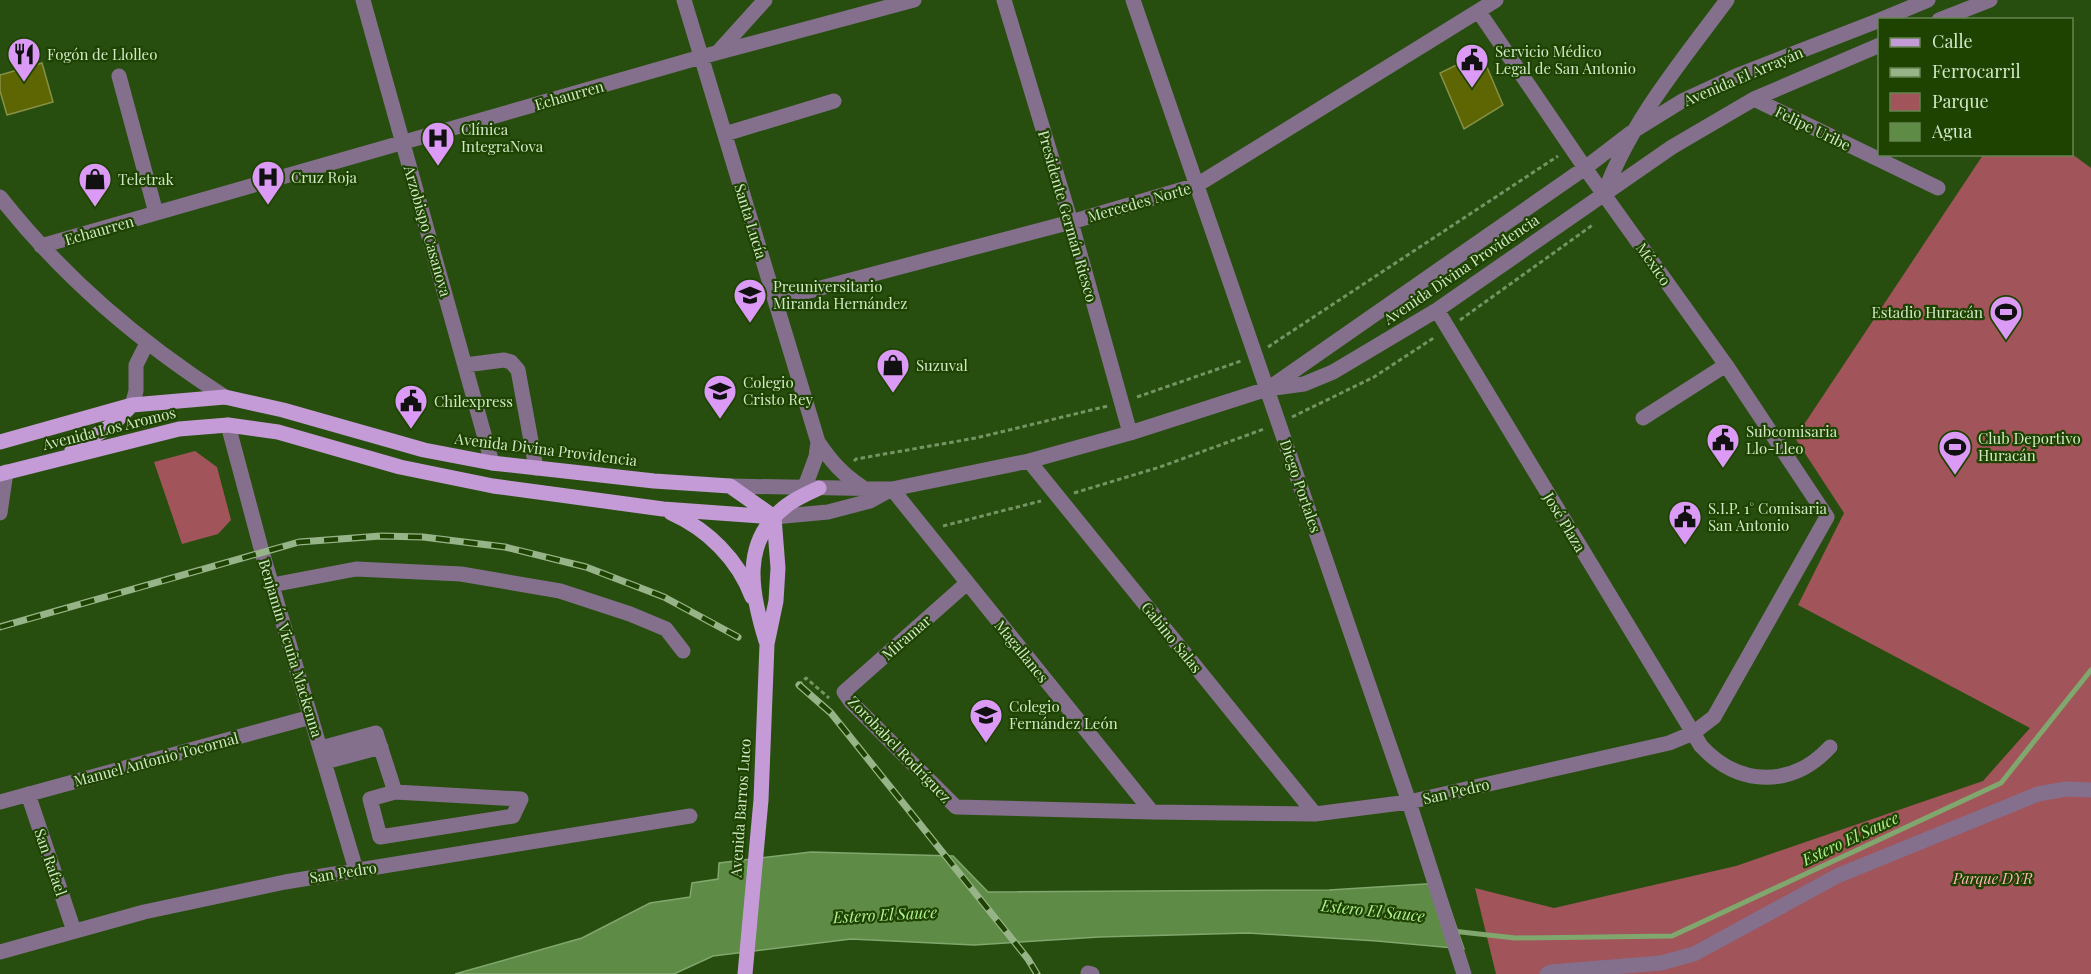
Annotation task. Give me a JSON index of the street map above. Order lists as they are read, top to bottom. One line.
{"streets":{"main road":["Avenida Divina Providencia","Avenida Los Aromos","Avenida Barros Luco"],"street":["Avenida El Arrayán","Echaurren","Felipe Uribe","Mercedes Norte","Presidente Germán Riesco","Santa Lucía","Arzobispo Casanova","México","Diego Portales","José Plaza","Miramar","Gabino Salas","Benjamín Vicuña Mackenna","Magallanes","Zorobabel Rodríguez","Manuel Antonio Tocornal","San Pedro","San Rafael"]},"crossings":[["Avenida El Arrayán","Felipe Uribe"],["Avenida El Arrayán","México"],["Avenida El Arrayán","Avenida Divina Providencia"],["Echaurren","Santa Lucía"],["Echaurren","Arzobispo Casanova"],["Echaurren","Avenida Divina Providencia"],["Mercedes Norte","Presidente Germán Riesco"],["Mercedes Norte","Santa Lucía"],["Mercedes Norte","México"],["Mercedes Norte","Diego Portales"],["Presidente Germán Riesco","Avenida Divina Providencia"],["Santa Lucía","Avenida Divina Providencia"],["Arzobispo Casanova","Avenida Divina Providencia"],["México","Avenida Divina Providencia"],["México","San Pedro"],["Avenida Divina Providencia","Avenida Los Aromos"],["Avenida Divina Providencia","Diego Portales"],["Avenida Divina Providencia","José Plaza"],["Avenida Divina Providencia","Gabino Salas"],["Avenida Divina Providencia","Benjamín Vicuña Mackenna"],["Avenida Divina Providencia","Magallanes"],["Avenida Divina Providencia","Avenida Barros Luco"],["Avenida Los Aromos","Benjamín Vicuña Mackenna"],["Diego Portales","San Pedro"],["José Plaza","San Pedro"],["Miramar","Magallanes"],["Miramar","Zorobabel Rodríguez"],["Gabino Salas","San Pedro"],["Benjamín Vicuña Mackenna","Manuel Antonio Tocornal"],["Benjamín Vicuña Mackenna","San Pedro"],["Magallanes","San Pedro"],["Zorobabel Rodríguez","San Pedro"],["Manuel Antonio Tocornal","San Rafael"],["San Pedro","San Rafael"]],"water":["Estero El Sauce"],"parks":["Parque DYR"],"places":{"restaurant":["Fogón de Llolleo"],"public building":["Servicio Médico Legal de San Antonio","Chilexpress","Subcomisaria Llo-Lleo","S.I.P. 1° Comisaria San Antonio"],"hospital":["Clínica IntegraNova","Cruz Roja"],"shop":["Teletrak","Suzuval"],"school or university":["Preuniversitario Miranda Hernández","Colegio Cristo Rey","Colegio Fernández León"],"sports":["Estadio Huracán","Club Deportivo Huracán"]},"legend":["Calle","Ferrocarril","Parque","Agua"]}
